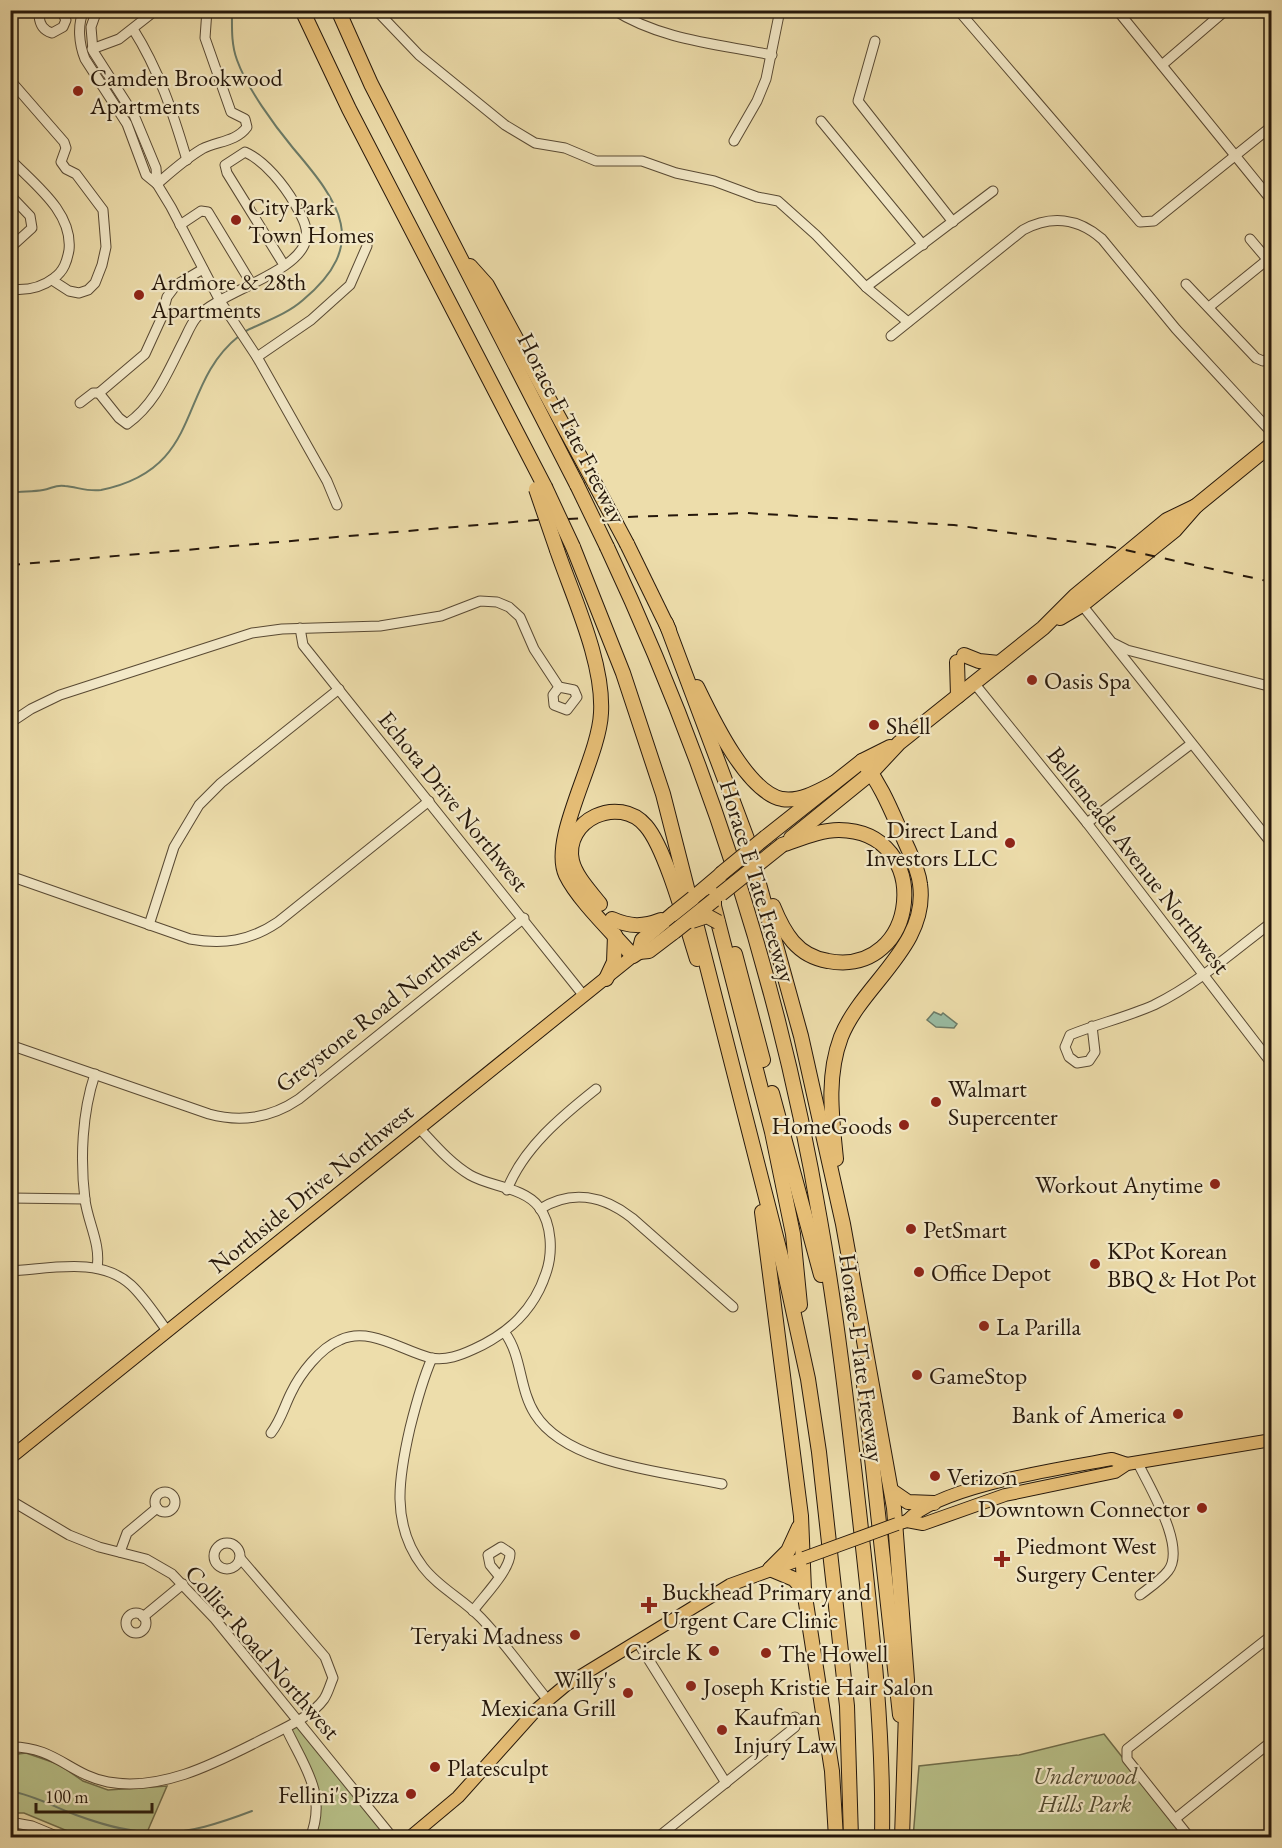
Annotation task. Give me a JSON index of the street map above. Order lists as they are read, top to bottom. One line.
{"streets":{"highway":["Horace E Tate Freeway","Northside Drive Northwest"],"street":["Echota Drive Northwest","Bellemeade Avenue Northwest","Greystone Road Northwest","Collier Road Northwest"]},"crossings":[["Echota Drive Northwest","Greystone Road Northwest"],["Echota Drive Northwest","Northside Drive Northwest"],["Bellemeade Avenue Northwest","Northside Drive Northwest"]],"parks":["Underwood Hills Park"],"places":{"other":["Camden Brookwood Apartments","City Park Town Homes","Ardmore & 28th Apartments","Oasis Spa","Shell","Direct Land Investors LLC","Walmart Supercenter","HomeGoods","Workout Anytime","PetSmart","KPot Korean BBQ & Hot Pot","Office Depot","La Parilla","GameStop","Bank of America","Verizon","Downtown Connector","Teryaki Madness","Circle K","The Howell","Joseph Kristie Hair Salon","Willy's Mexicana Grill","Kaufman Injury Law","Platesculpt","Fellini's Pizza"],"health":["Piedmont West Surgery Center","Buckhead Primary and Urgent Care Clinic"]},"scale_bar":"100 m"}
